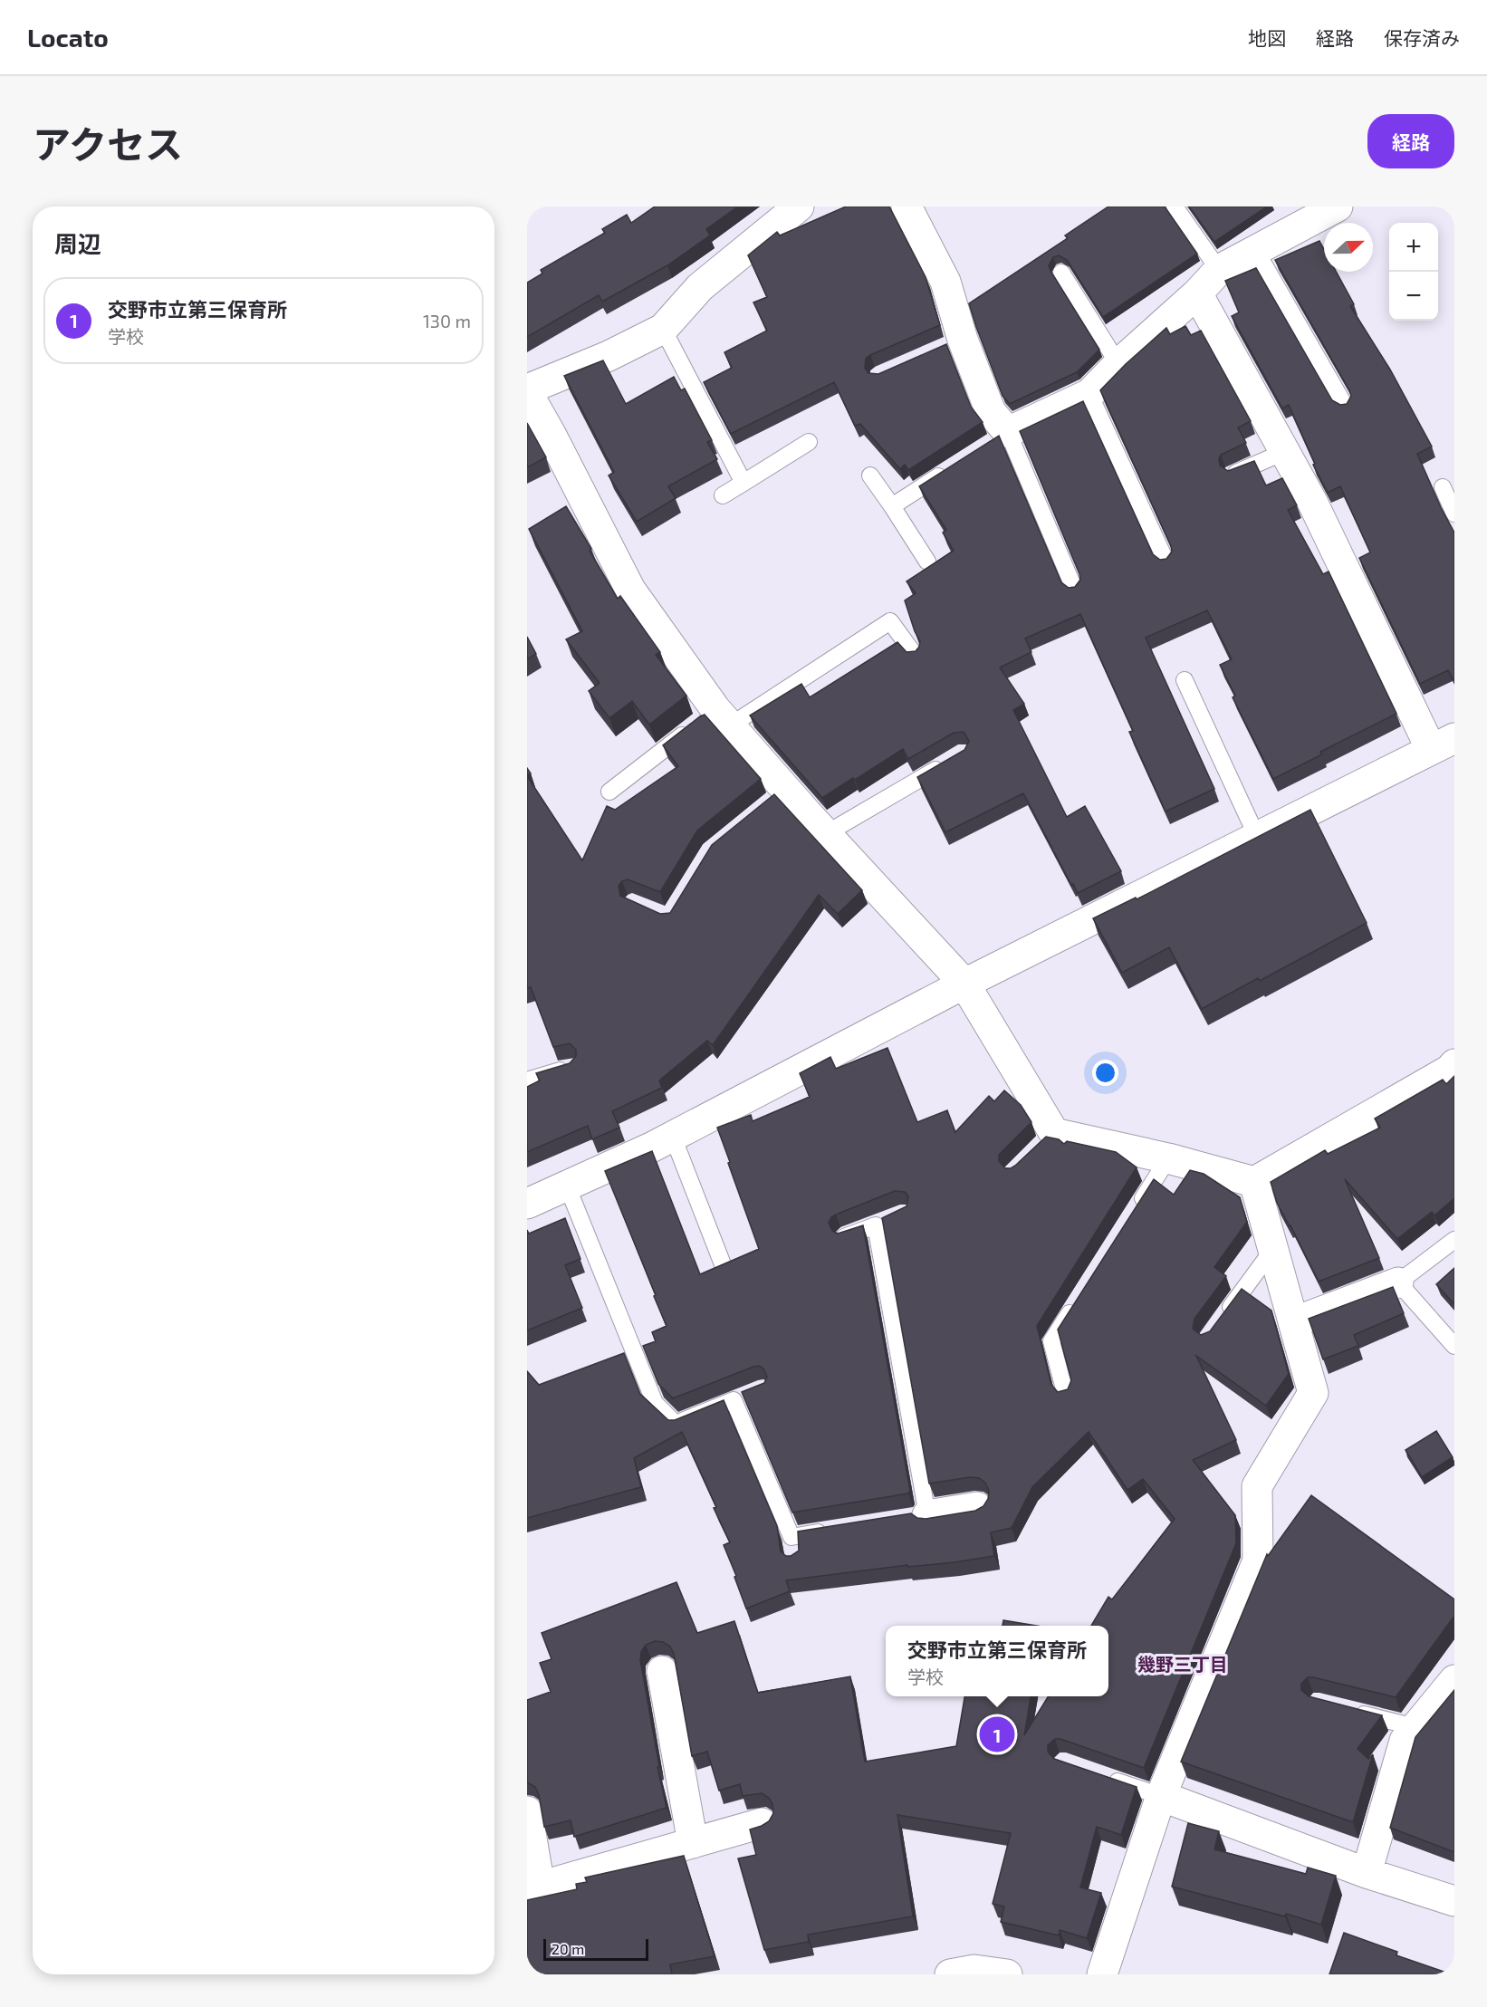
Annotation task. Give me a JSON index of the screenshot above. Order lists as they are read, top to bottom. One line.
{"districts":["幾野三丁目"],"scale_bar":"20 m","north":"right","page":{"header":"Locato","nav":["地図","経路","保存済み"],"title":"アクセス","buttons":"経路","heading":"周辺","map_buttons":["+","−"],"list":[{"mark":"1","name":"交野市立第三保育所","note":"学校","value":"130 m"}],"popup":["交野市立第三保育所","学校"],"pins":"1","scale":"20 m"}}
